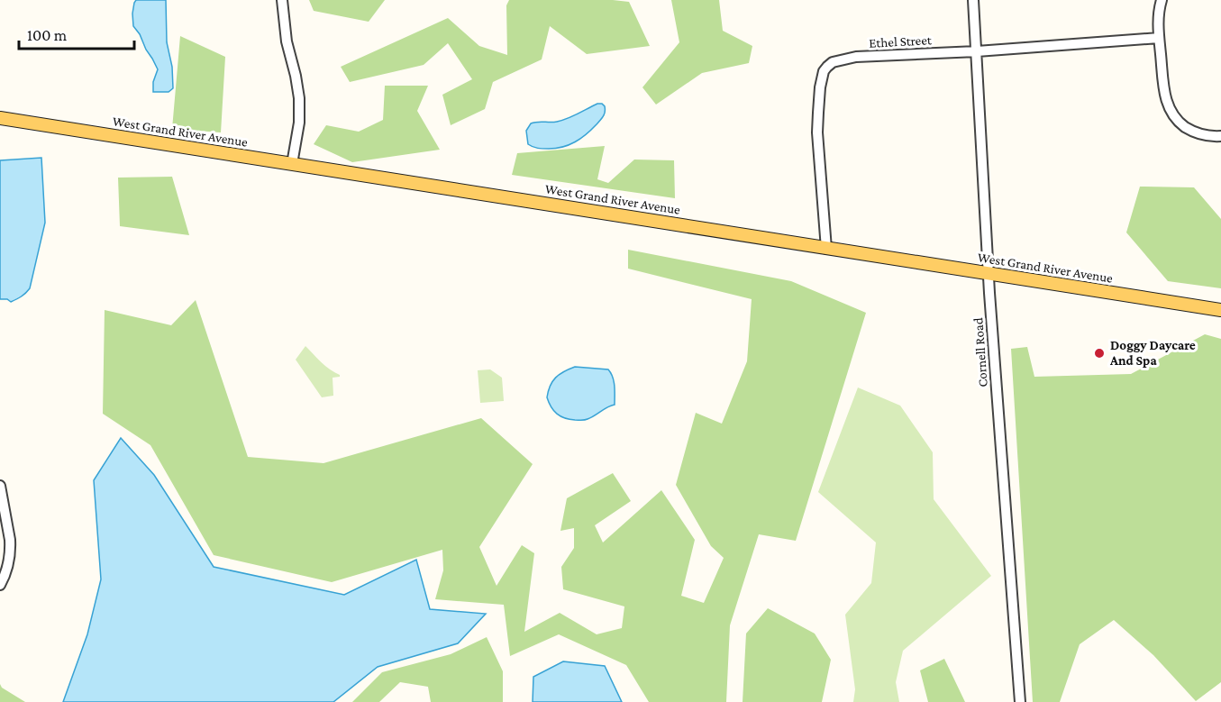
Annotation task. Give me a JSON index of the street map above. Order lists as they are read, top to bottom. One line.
{"streets":{"main road":["West Grand River Avenue"],"street":["Ethel Street","Cornell Road"]},"crossings":[["Ethel Street","West Grand River Avenue"],["Ethel Street","Cornell Road"],["West Grand River Avenue","Cornell Road"]],"places":["Doggy Daycare And Spa"],"scale_bar":"100 m"}
